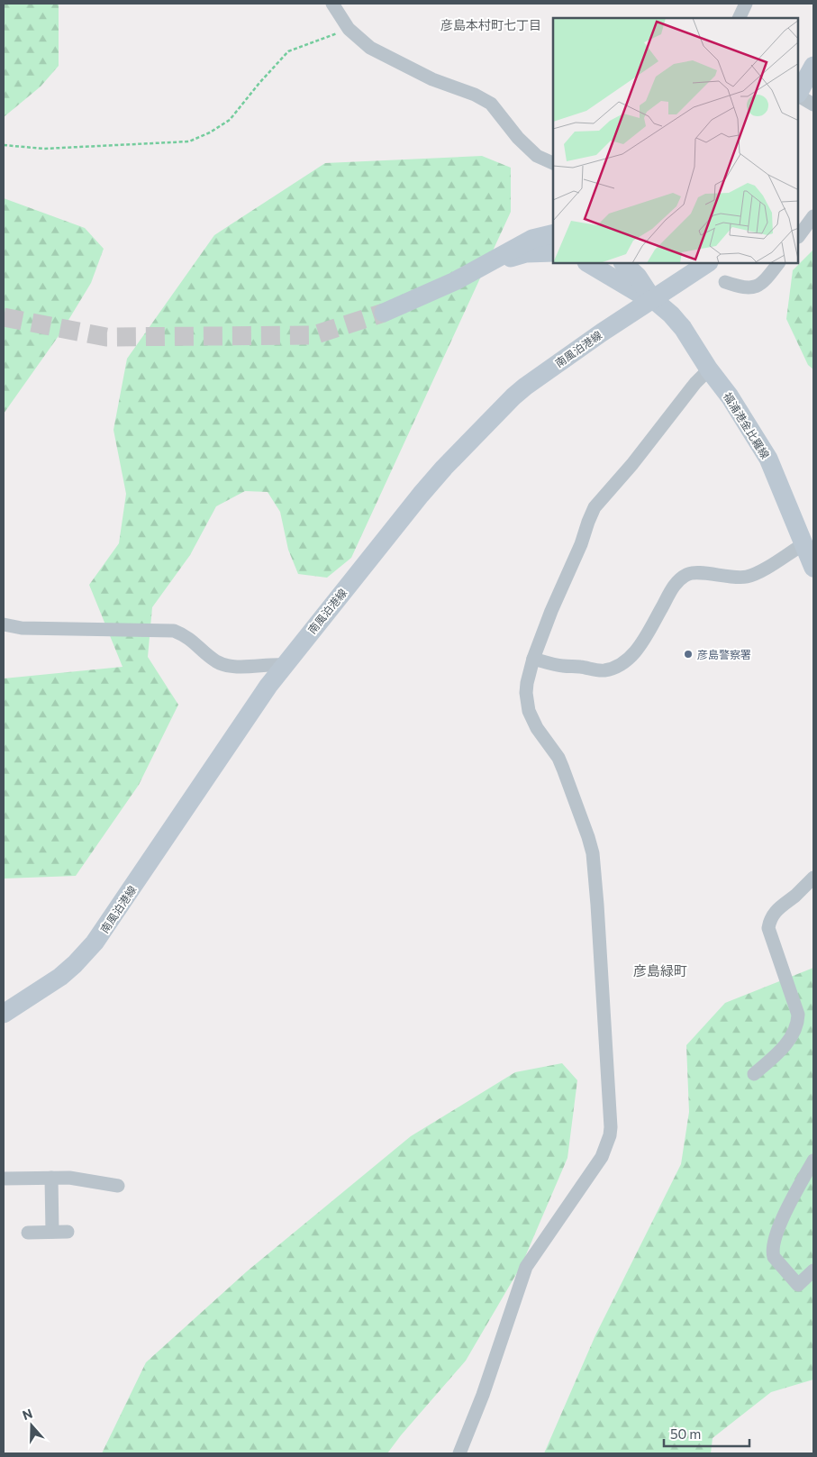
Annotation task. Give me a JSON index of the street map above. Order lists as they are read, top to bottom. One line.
{"streets":{"main road":["南風泊港線","福浦港金比羅線"]},"crossings":[["南風泊港線","福浦港金比羅線"]],"districts":["彦島本村町七丁目","彦島緑町"],"places":["彦島警察署"],"scale_bar":"50 m","north":"top"}
